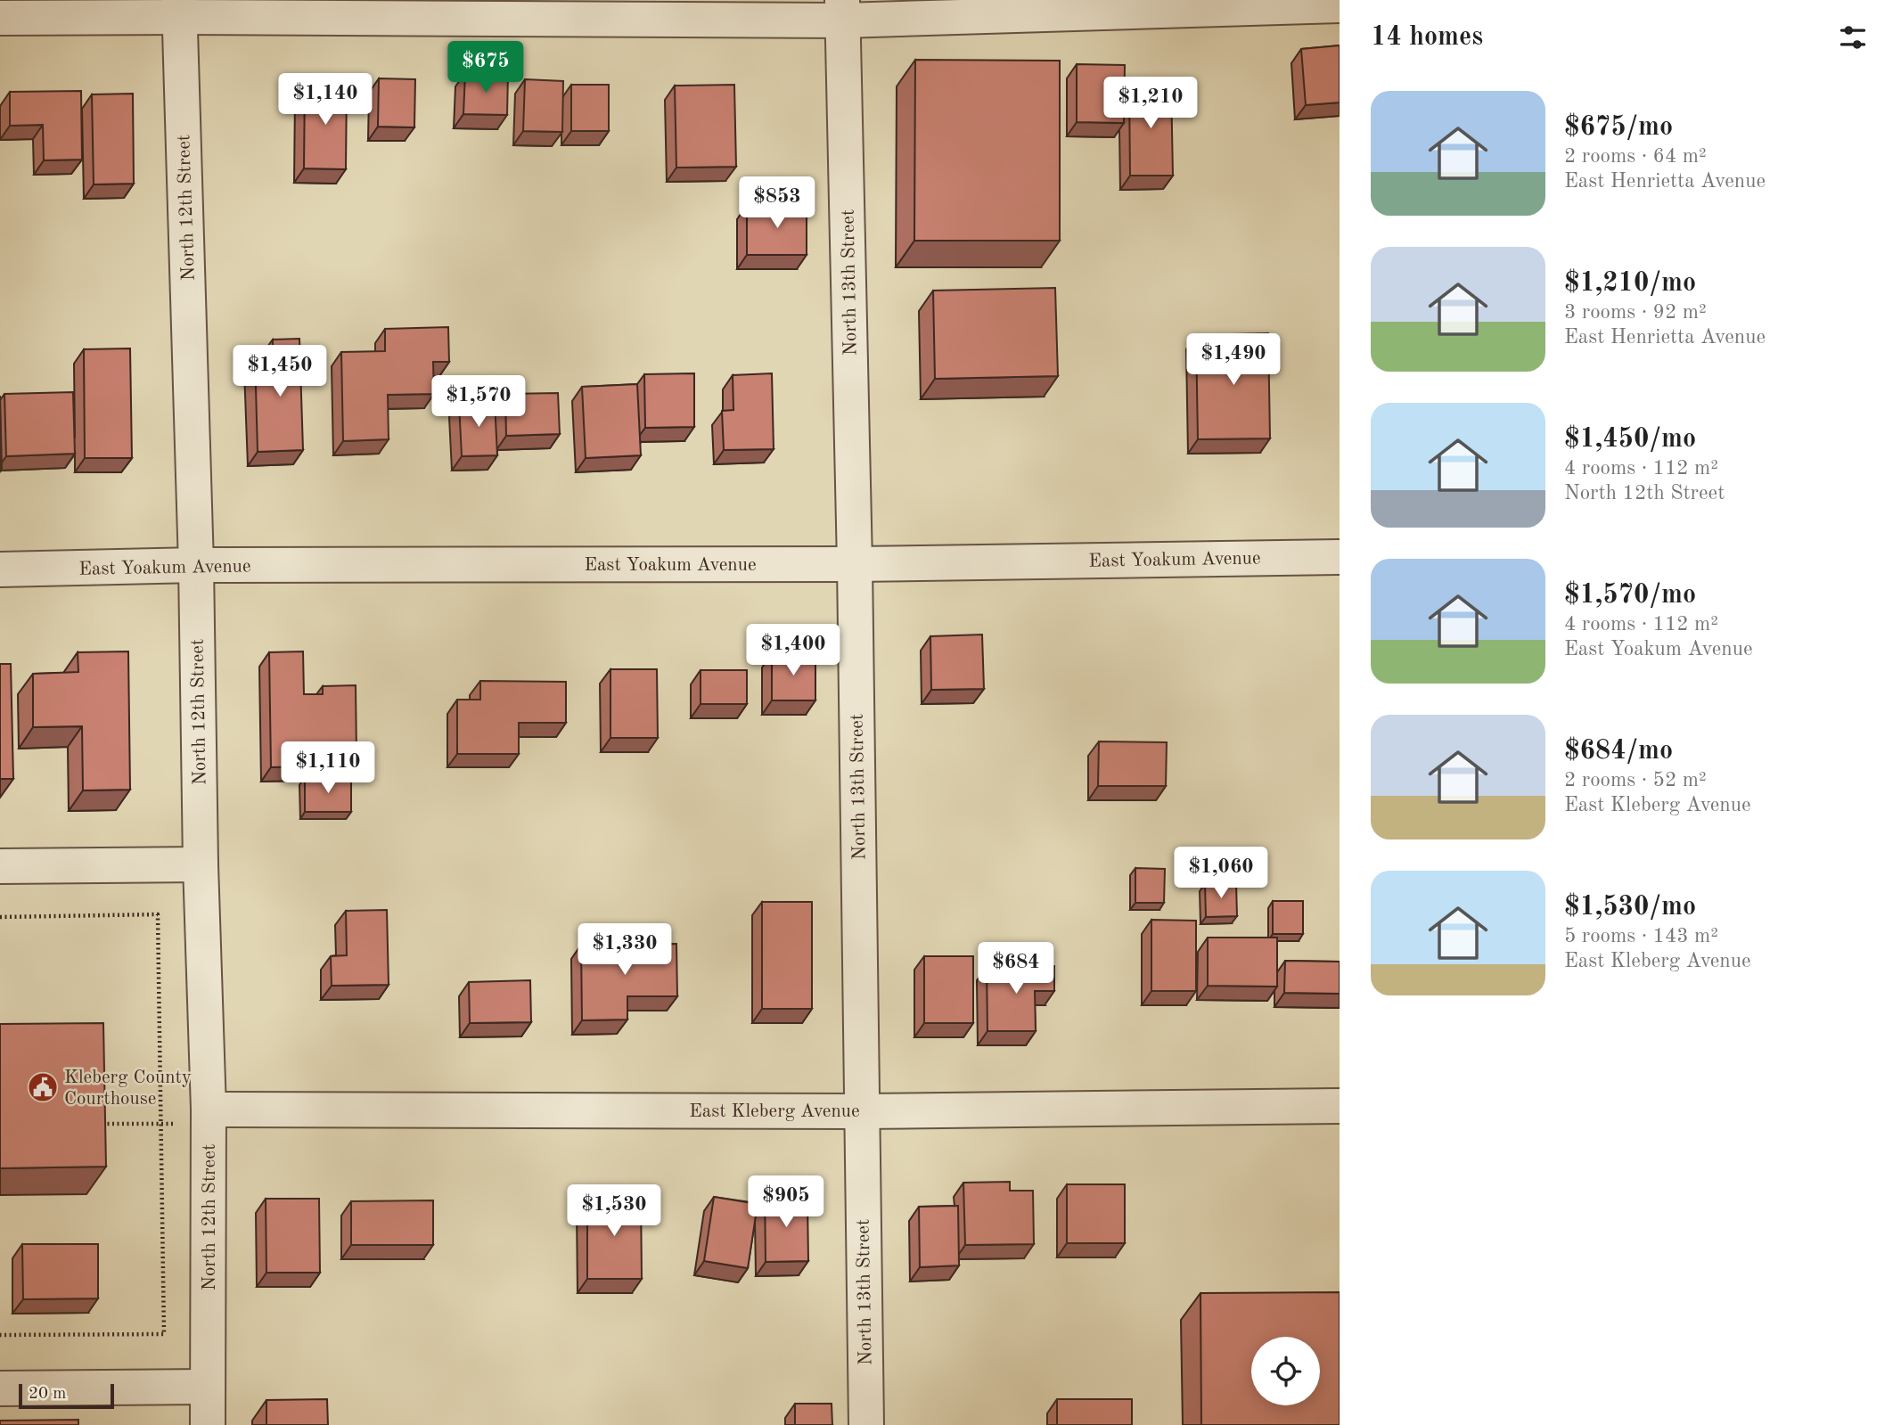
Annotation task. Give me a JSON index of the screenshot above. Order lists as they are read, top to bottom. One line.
{"streets":{"street":["North 12th Street","North 13th Street","East Yoakum Avenue","East Kleberg Avenue"]},"crossings":[["North 12th Street","East Yoakum Avenue"],["North 12th Street","East Kleberg Avenue"],["North 13th Street","East Yoakum Avenue"],["North 13th Street","East Kleberg Avenue"]],"places":{"public building":["Kleberg County Courthouse"]},"scale_bar":"20 m","page":{"heading":"14 homes","price":["$675","$1,140","$1,210","$853","$1,490","$1,450","$1,570","$1,400","$1,110","$1,060","$1,330","$684","$905","$1,530"],"list":[{"name":"$675/mo","note":"2 rooms · 64 m² · East Henrietta Avenue"},{"name":"$1,210/mo","note":"3 rooms · 92 m² · East Henrietta Avenue"},{"name":"$1,450/mo","note":"4 rooms · 112 m² · North 12th Street"},{"name":"$1,570/mo","note":"4 rooms · 112 m² · East Yoakum Avenue"},{"name":"$684/mo","note":"2 rooms · 52 m² · East Kleberg Avenue"},{"name":"$1,530/mo","note":"5 rooms · 143 m² · East Kleberg Avenue"}],"scale":"20 m"}}
